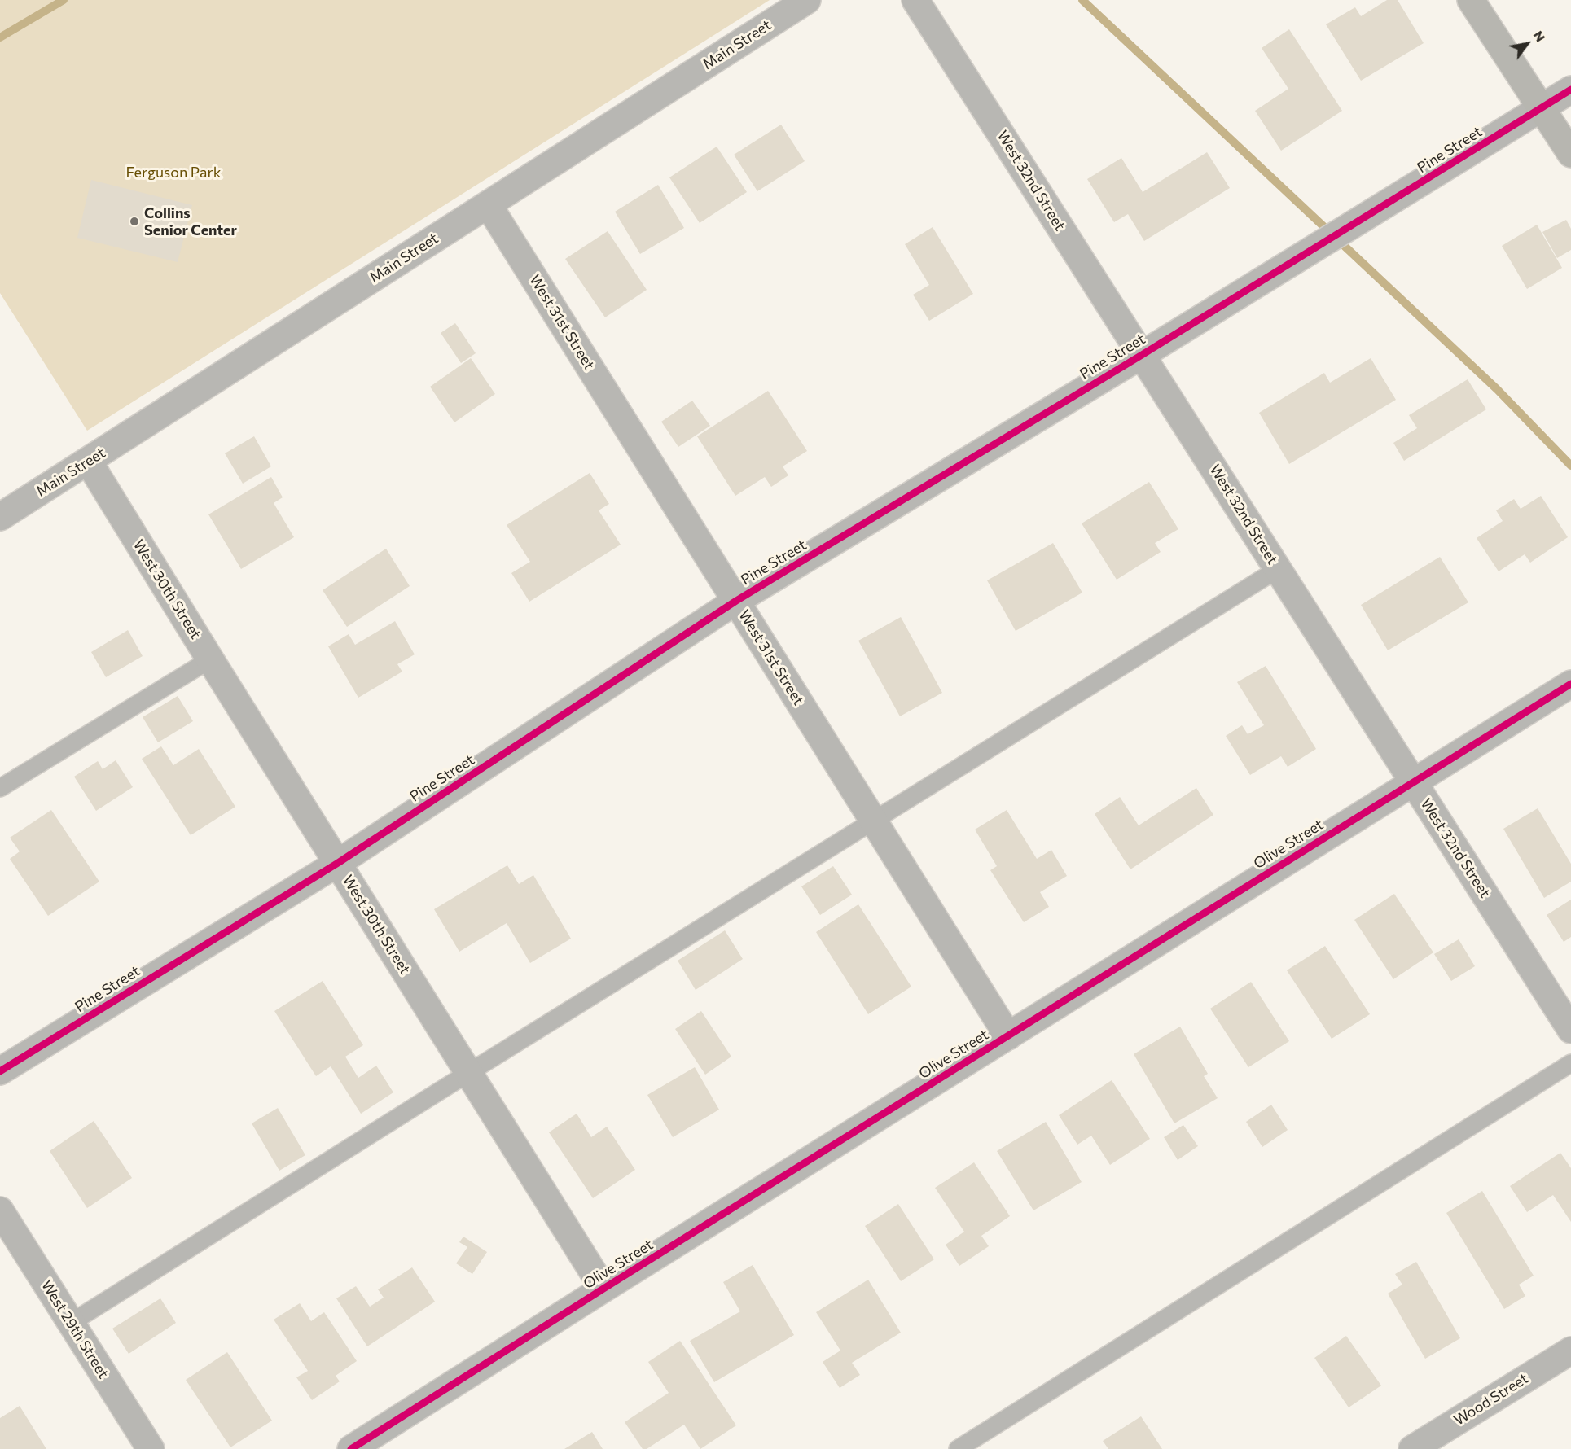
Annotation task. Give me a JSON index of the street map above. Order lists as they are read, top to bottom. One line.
{"streets":{"street":["Main Street","Pine Street","West 32nd Street","West 31st Street","West 30th Street","Olive Street","West 29th Street","Wood Street"]},"crossings":[["Main Street","West 31st Street"],["Main Street","West 30th Street"],["Pine Street","West 32nd Street"],["Pine Street","West 31st Street"],["Pine Street","West 30th Street"],["West 32nd Street","Olive Street"],["West 31st Street","Olive Street"],["West 30th Street","Olive Street"]],"parks":["Ferguson Park"],"places":["Collins Senior Center"],"north":"top right"}
